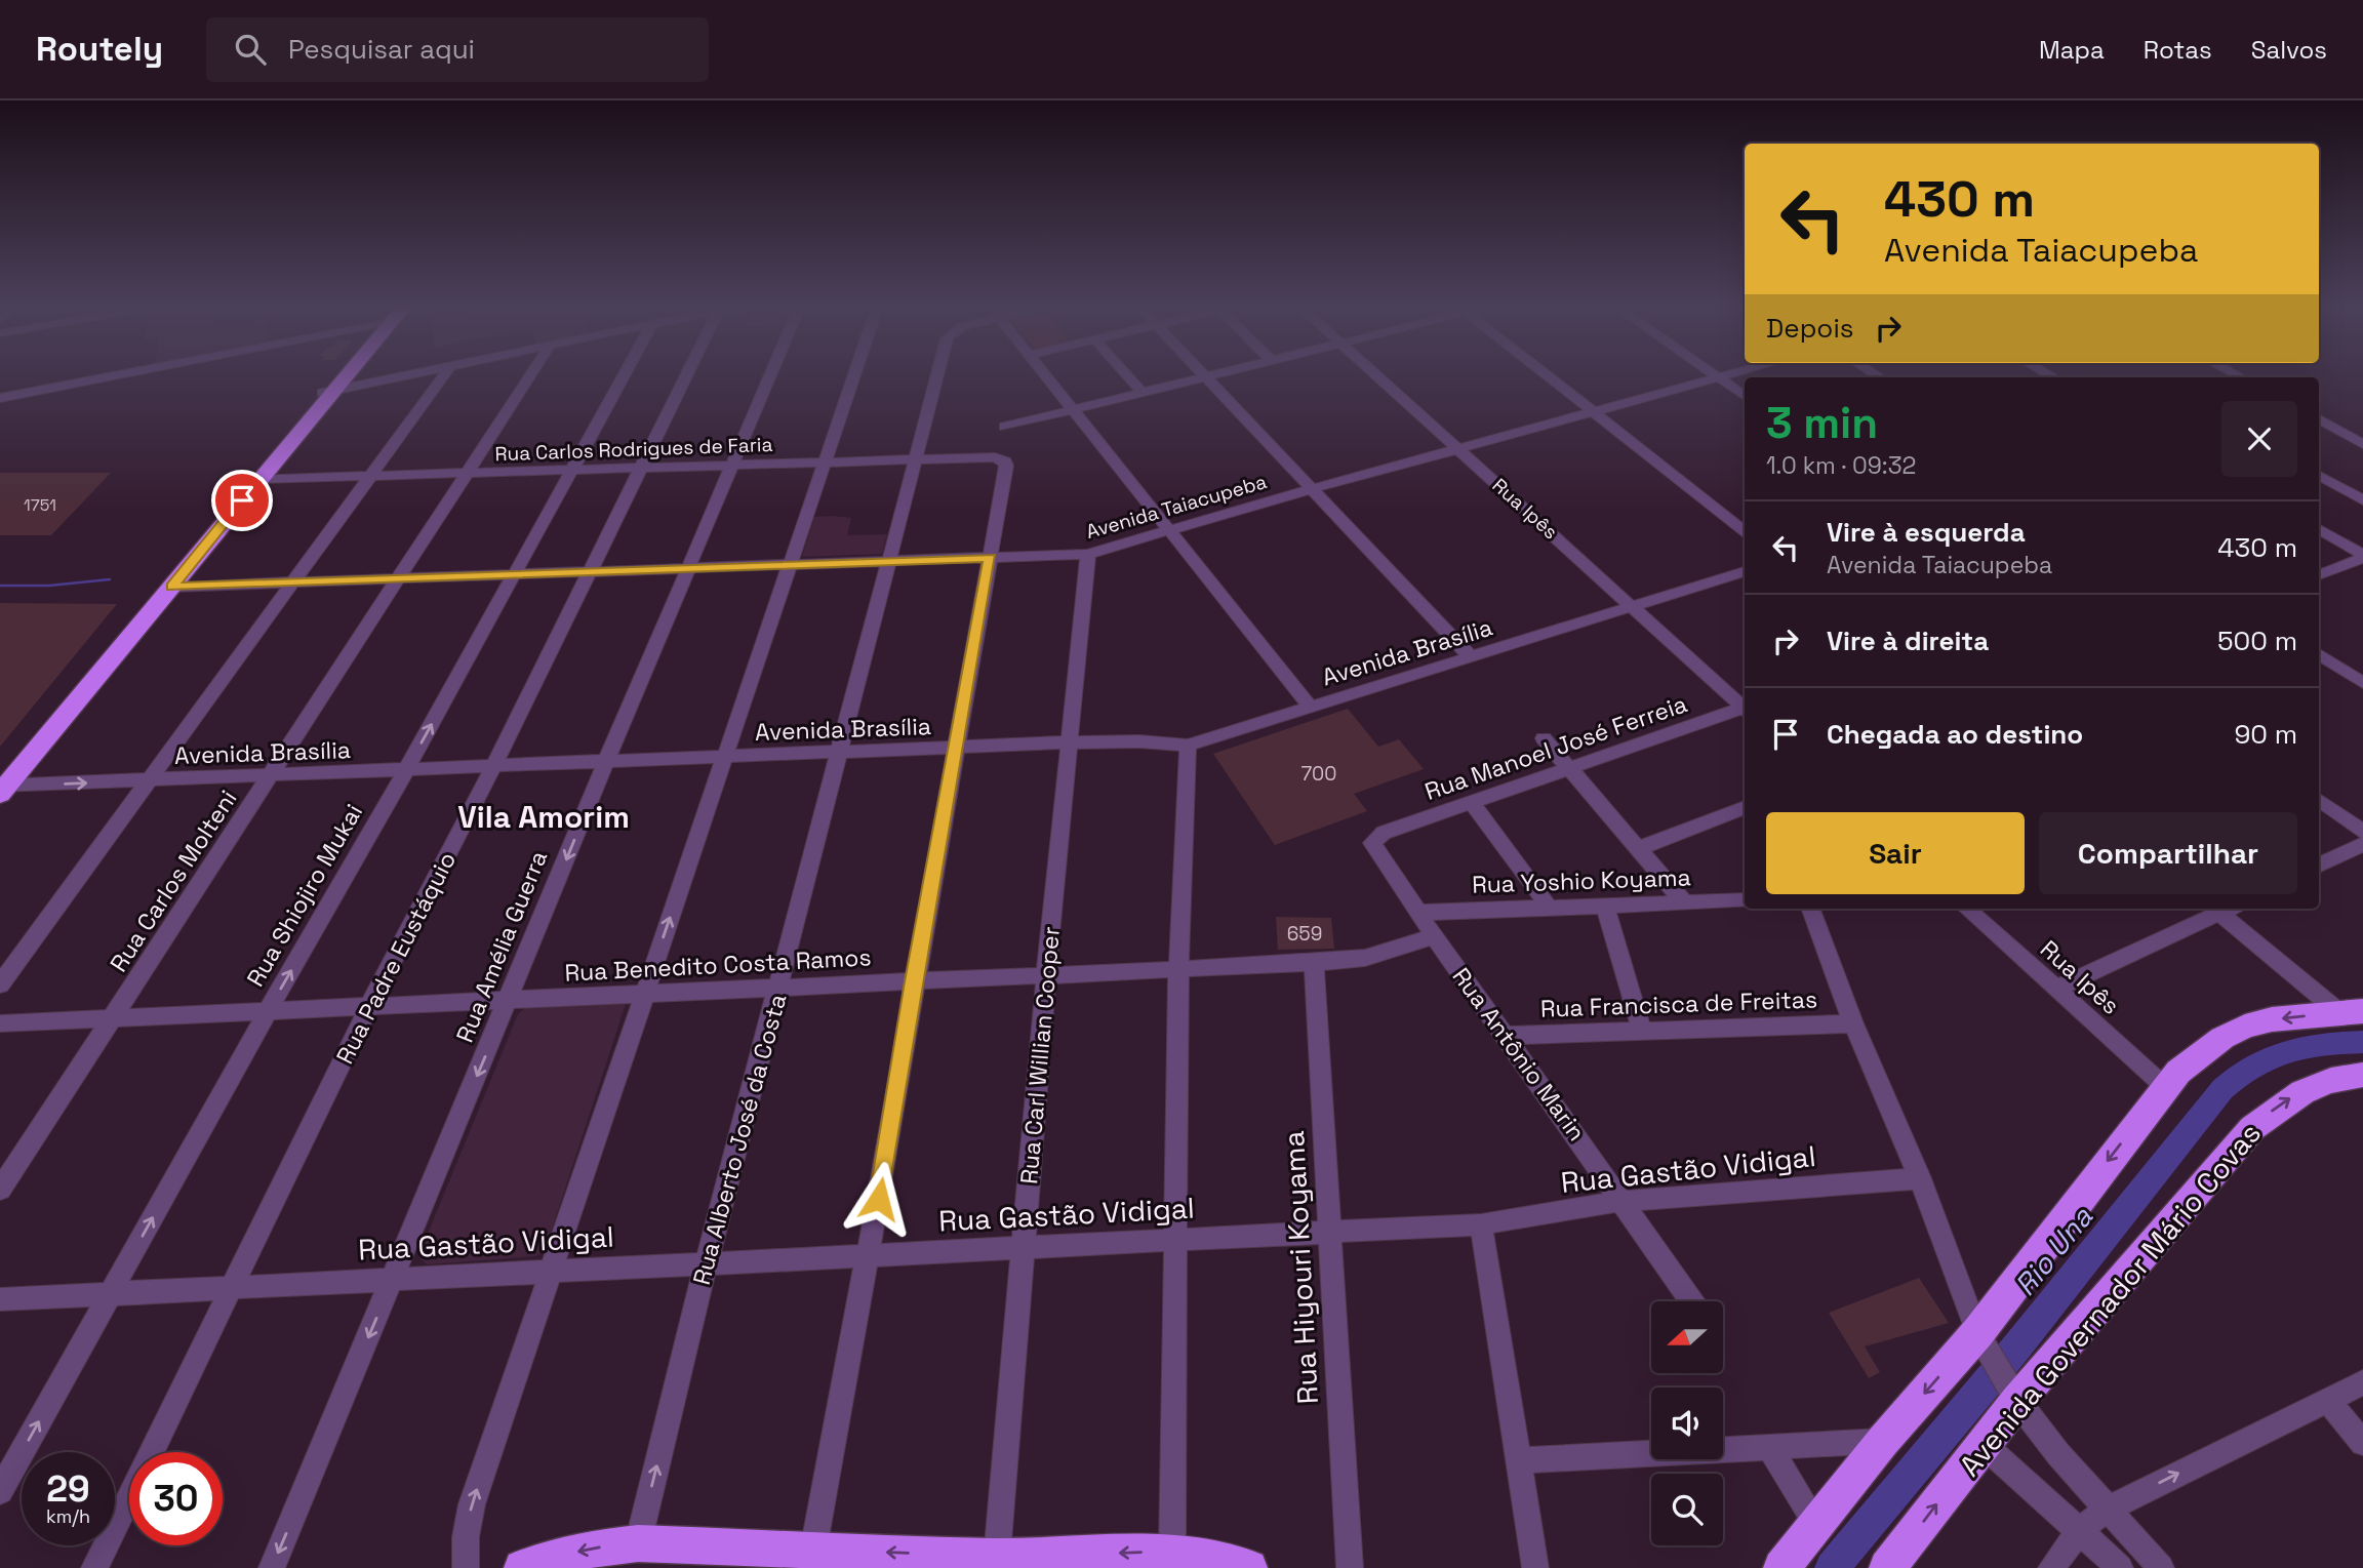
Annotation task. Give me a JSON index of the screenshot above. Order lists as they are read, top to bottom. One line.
{"streets":{"highway":["Avenida Governador Mário Covas"],"street":["Rua Carlos Rodrigues de Faria","Avenida Taiacupeba","Rua Ipês","Avenida Brasília","Rua Manoel José Ferreia","Rua Carlos Molteni","Rua Yoshio Koyama","Rua Shiojiro Mukai","Rua Amélia Guerra","Rua Padre Eustáquio","Rua Benedito Costa Ramos","Rua Francisca de Freitas","Rua Antônio Marin","Rua Carl Willian Cooper","Rua Alberto José da Costa","Rua Gastão Vidigal","Rua Hiyouri Koyama"]},"crossings":[["Rua Carlos Rodrigues de Faria","Avenida Taiacupeba"],["Rua Carlos Rodrigues de Faria","Rua Carlos Molteni"],["Rua Carlos Rodrigues de Faria","Rua Shiojiro Mukai"],["Rua Carlos Rodrigues de Faria","Rua Amélia Guerra"],["Rua Carlos Rodrigues de Faria","Rua Padre Eustáquio"],["Rua Carlos Rodrigues de Faria","Rua Alberto José da Costa"],["Avenida Taiacupeba","Rua Ipês"],["Avenida Taiacupeba","Rua Carlos Molteni"],["Avenida Taiacupeba","Rua Shiojiro Mukai"],["Avenida Taiacupeba","Rua Amélia Guerra"],["Avenida Taiacupeba","Rua Padre Eustáquio"],["Avenida Taiacupeba","Rua Carl Willian Cooper"],["Avenida Taiacupeba","Rua Alberto José da Costa"],["Rua Ipês","Avenida Brasília"],["Avenida Brasília","Rua Carlos Molteni"],["Avenida Brasília","Rua Shiojiro Mukai"],["Avenida Brasília","Rua Amélia Guerra"],["Avenida Brasília","Rua Padre Eustáquio"],["Avenida Brasília","Rua Carl Willian Cooper"],["Avenida Brasília","Rua Alberto José da Costa"],["Rua Manoel José Ferreia","Rua Antônio Marin"],["Rua Carlos Molteni","Rua Benedito Costa Ramos"],["Rua Yoshio Koyama","Rua Antônio Marin"],["Rua Shiojiro Mukai","Rua Benedito Costa Ramos"],["Rua Shiojiro Mukai","Rua Gastão Vidigal"],["Rua Amélia Guerra","Rua Benedito Costa Ramos"],["Rua Amélia Guerra","Rua Gastão Vidigal"],["Rua Padre Eustáquio","Rua Benedito Costa Ramos"],["Rua Padre Eustáquio","Rua Gastão Vidigal"],["Rua Benedito Costa Ramos","Rua Antônio Marin"],["Rua Benedito Costa Ramos","Rua Carl Willian Cooper"],["Rua Benedito Costa Ramos","Rua Alberto José da Costa"],["Rua Benedito Costa Ramos","Rua Hiyouri Koyama"],["Rua Francisca de Freitas","Rua Antônio Marin"],["Rua Antônio Marin","Rua Gastão Vidigal"],["Rua Carl Willian Cooper","Rua Gastão Vidigal"],["Rua Alberto José da Costa","Rua Gastão Vidigal"],["Rua Gastão Vidigal","Rua Hiyouri Koyama"]],"one_way":["Rua Shiojiro Mukai"],"districts":["Vila Amorim"],"water":["Rio Una"],"house_numbers":["1751","700","659"],"north":"left","page":{"header":"Routely","search":"Pesquisar aqui","nav":["Mapa","Rotas","Salvos"],"turn":["430 m","Avenida Taiacupeba"],"then":"Depois","heading":["3 min","1.0 km · 09:32"],"list":[{"name":"Vire à esquerda","note":"Avenida Taiacupeba","value":"430 m"},{"name":"Vire à direita","value":"500 m"},{"name":"Chegada ao destino","value":"90 m"}],"buttons":["Sair","Compartilhar"],"speed":"29 km/h","limit":"30"}}
